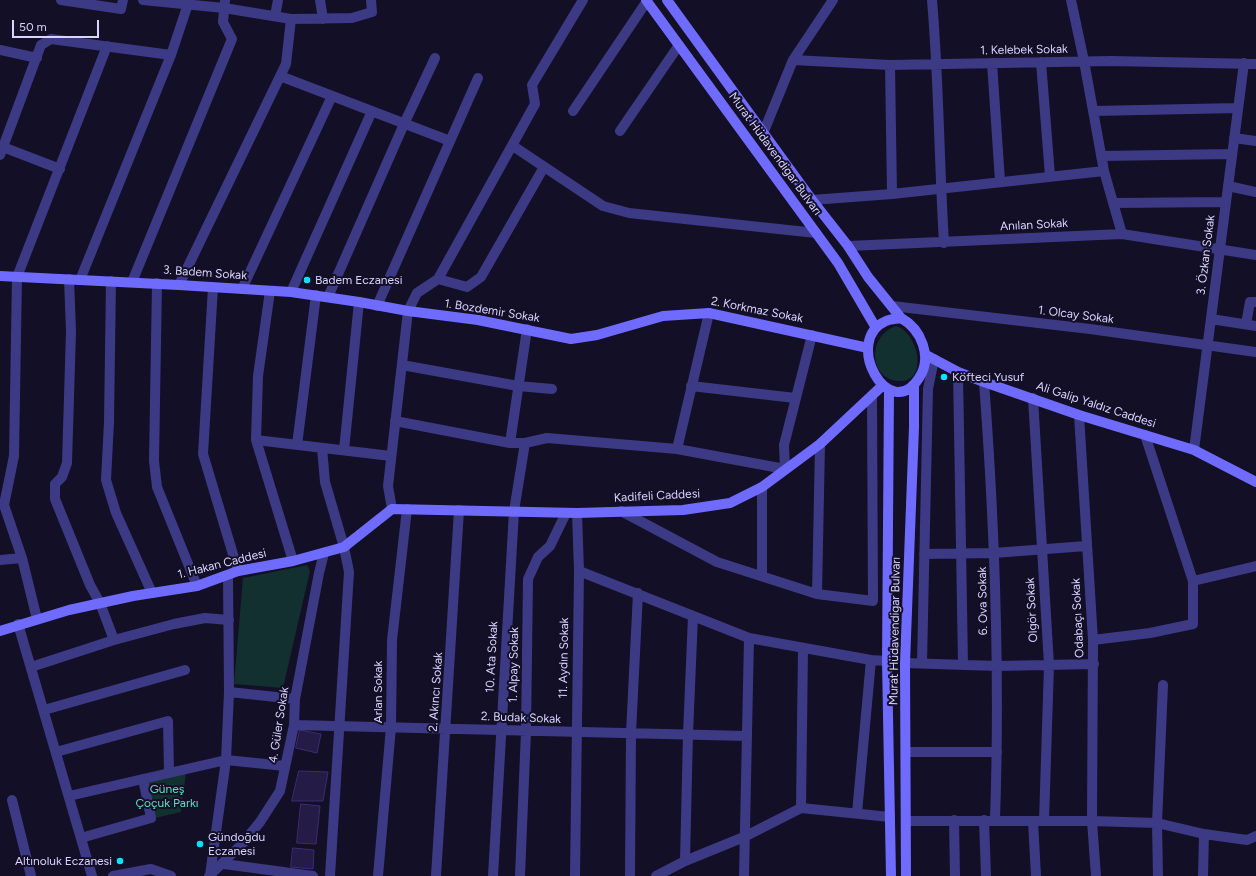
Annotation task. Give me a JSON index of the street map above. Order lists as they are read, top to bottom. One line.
{"streets":{"main road":["Murat Hüdavendigar Bulvarı","3. Badem Sokak","2. Korkmaz Sokak","1. Bozdemir Sokak","Ali Galip Yaldız Caddesi","Kadifeli Caddesi","1. Hakan Caddesi"],"street":["1. Kelebek Sokak","Anılan Sokak","3. Özkan Sokak","1. Olcay Sokak","6. Ova Sokak","Olgör Sokak","Odabaçı Sokak","10. Ata Sokak","11. Aydın Sokak","1. Alpay Sokak","Arlan Sokak","2. Akıncı Sokak","2. Budak Sokak","4. Güler Sokak"]},"crossings":[["1. Kelebek Sokak","3. Özkan Sokak"],["Murat Hüdavendigar Bulvarı","Anılan Sokak"],["Murat Hüdavendigar Bulvarı","2. Korkmaz Sokak"],["Murat Hüdavendigar Bulvarı","1. Olcay Sokak"],["Murat Hüdavendigar Bulvarı","Ali Galip Yaldız Caddesi"],["Murat Hüdavendigar Bulvarı","Kadifeli Caddesi"],["Anılan Sokak","3. Özkan Sokak"],["3. Özkan Sokak","1. Olcay Sokak"],["3. Özkan Sokak","Ali Galip Yaldız Caddesi"],["3. Badem Sokak","1. Bozdemir Sokak"],["2. Korkmaz Sokak","1. Bozdemir Sokak"],["2. Korkmaz Sokak","Ali Galip Yaldız Caddesi"],["2. Korkmaz Sokak","Kadifeli Caddesi"],["Ali Galip Yaldız Caddesi","Kadifeli Caddesi"],["Ali Galip Yaldız Caddesi","6. Ova Sokak"],["Ali Galip Yaldız Caddesi","Olgör Sokak"],["Ali Galip Yaldız Caddesi","Odabaçı Sokak"],["Kadifeli Caddesi","1. Hakan Caddesi"],["Kadifeli Caddesi","10. Ata Sokak"],["Kadifeli Caddesi","11. Aydın Sokak"],["Kadifeli Caddesi","1. Alpay Sokak"],["Kadifeli Caddesi","Arlan Sokak"],["Kadifeli Caddesi","2. Akıncı Sokak"],["1. Hakan Caddesi","4. Güler Sokak"],["10. Ata Sokak","2. Budak Sokak"],["11. Aydın Sokak","2. Budak Sokak"],["1. Alpay Sokak","2. Budak Sokak"],["Arlan Sokak","2. Budak Sokak"],["2. Akıncı Sokak","2. Budak Sokak"],["2. Budak Sokak","4. Güler Sokak"]],"parks":["Güneş Çoçuk Parkı"],"places":["Badem Eczanesi","Köfteci Yusuf","Gündoğdu Eczanesi","Altınoluk Eczanesi"],"scale_bar":"50 m"}
